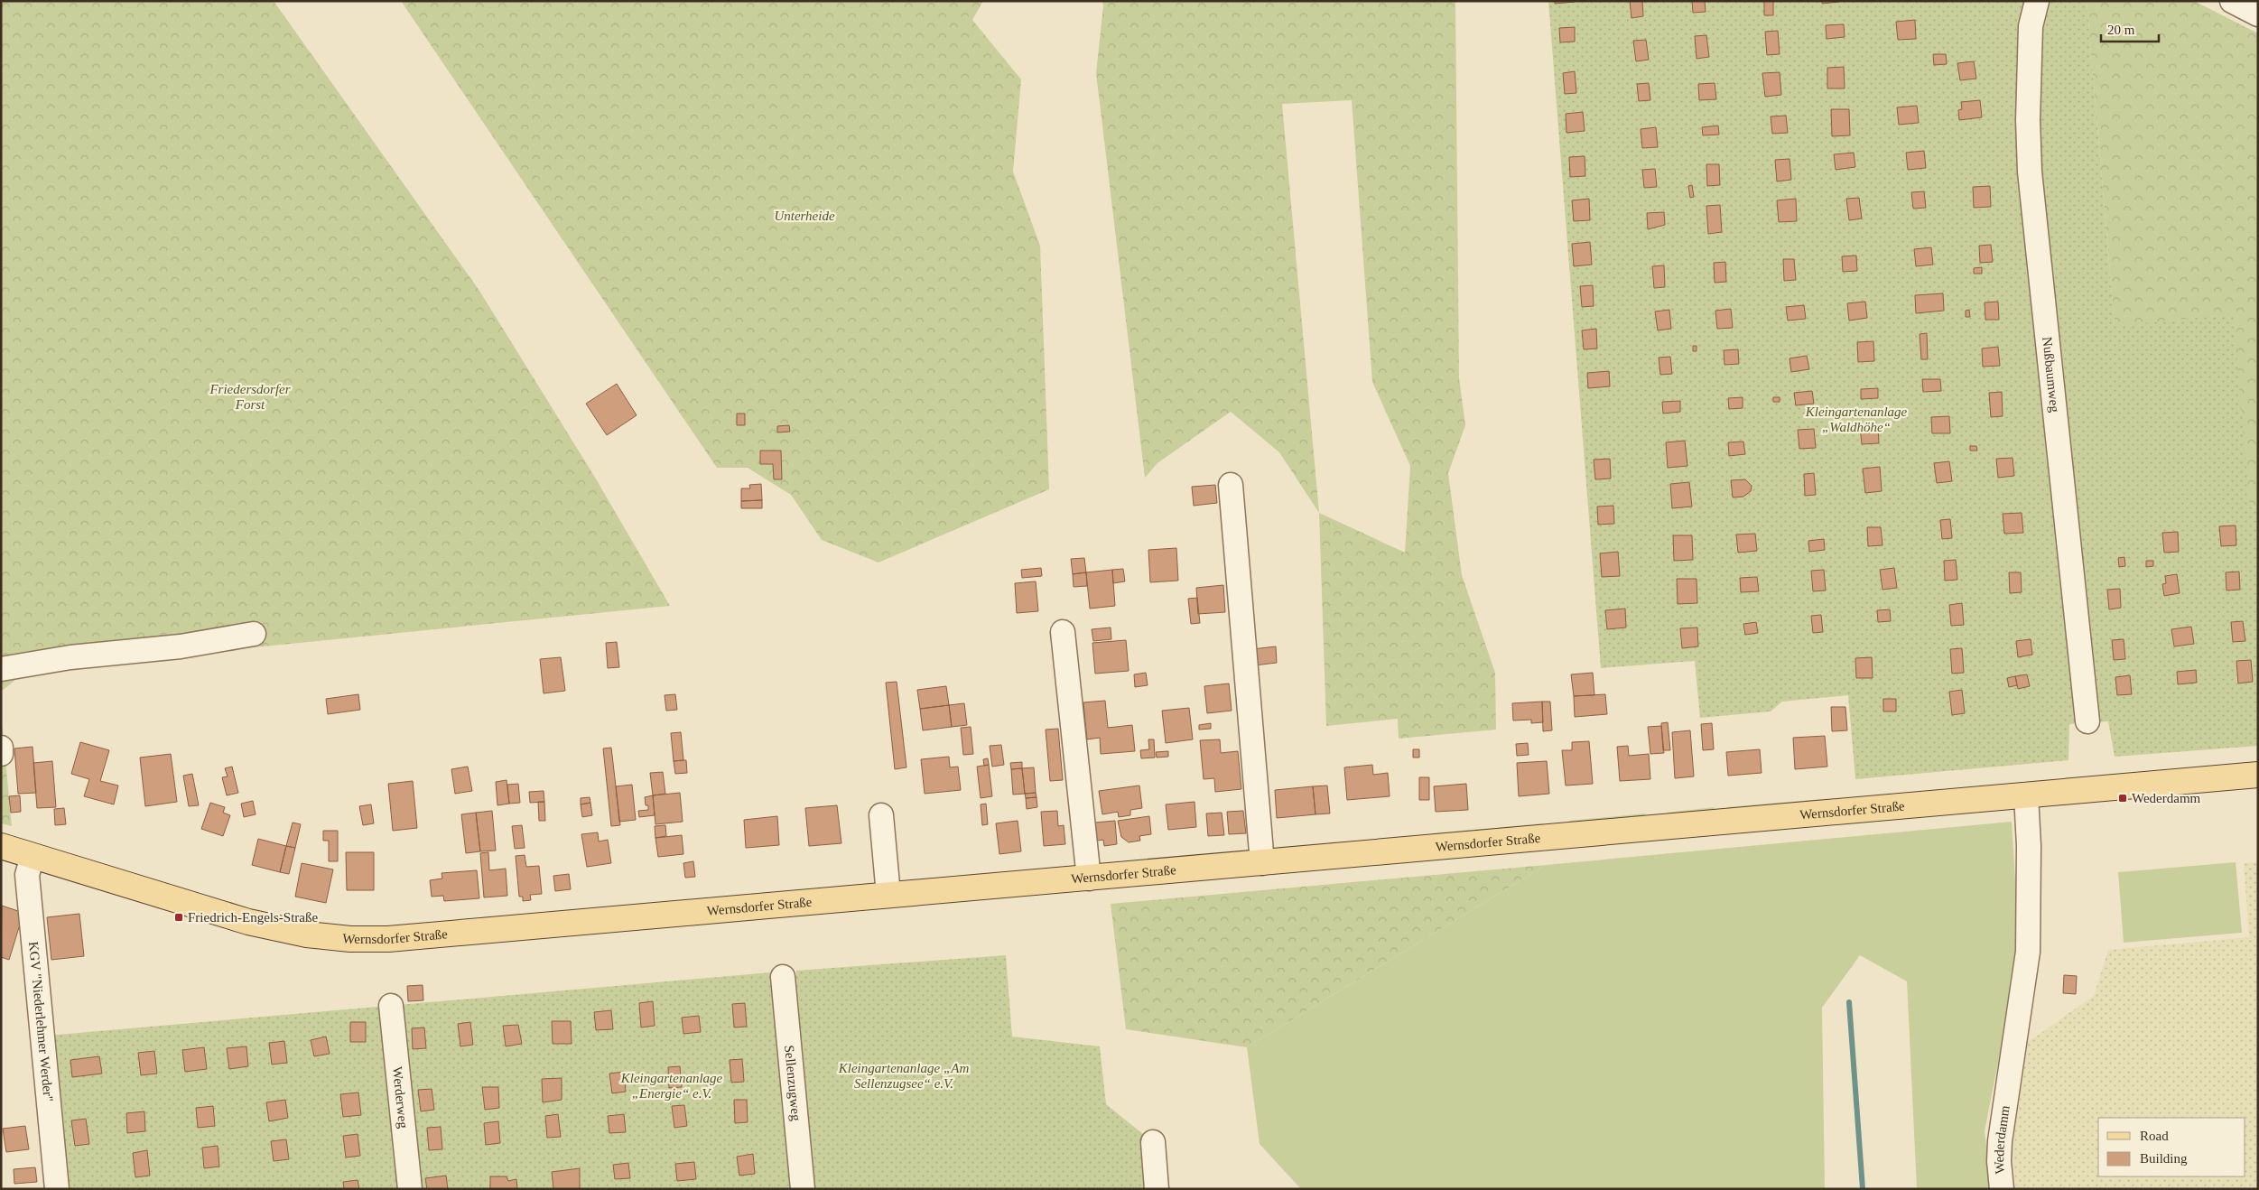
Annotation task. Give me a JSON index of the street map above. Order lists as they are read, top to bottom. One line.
{"streets":{"main road":["Wernsdorfer Straße"],"street":["Nußbaumweg","KGV \"Niederlehmer Werder\"","Sellenzugweg","Werderweg","Wederdamm"]},"crossings":[["Wernsdorfer Straße","KGV \"Niederlehmer Werder\""],["Wernsdorfer Straße","Wederdamm"]],"parks":["Unterheide","Friedersdorfer Forst","Kleingartenanlage „Waldhöhe“","Kleingartenanlage „Am Sellenzugsee“ e.V.","Kleingartenanlage „Energie“ e.V."],"places":{"transit":["Wederdamm","Friedrich-Engels-Straße"]},"legend":["Road","Building"],"scale_bar":"20 m"}
